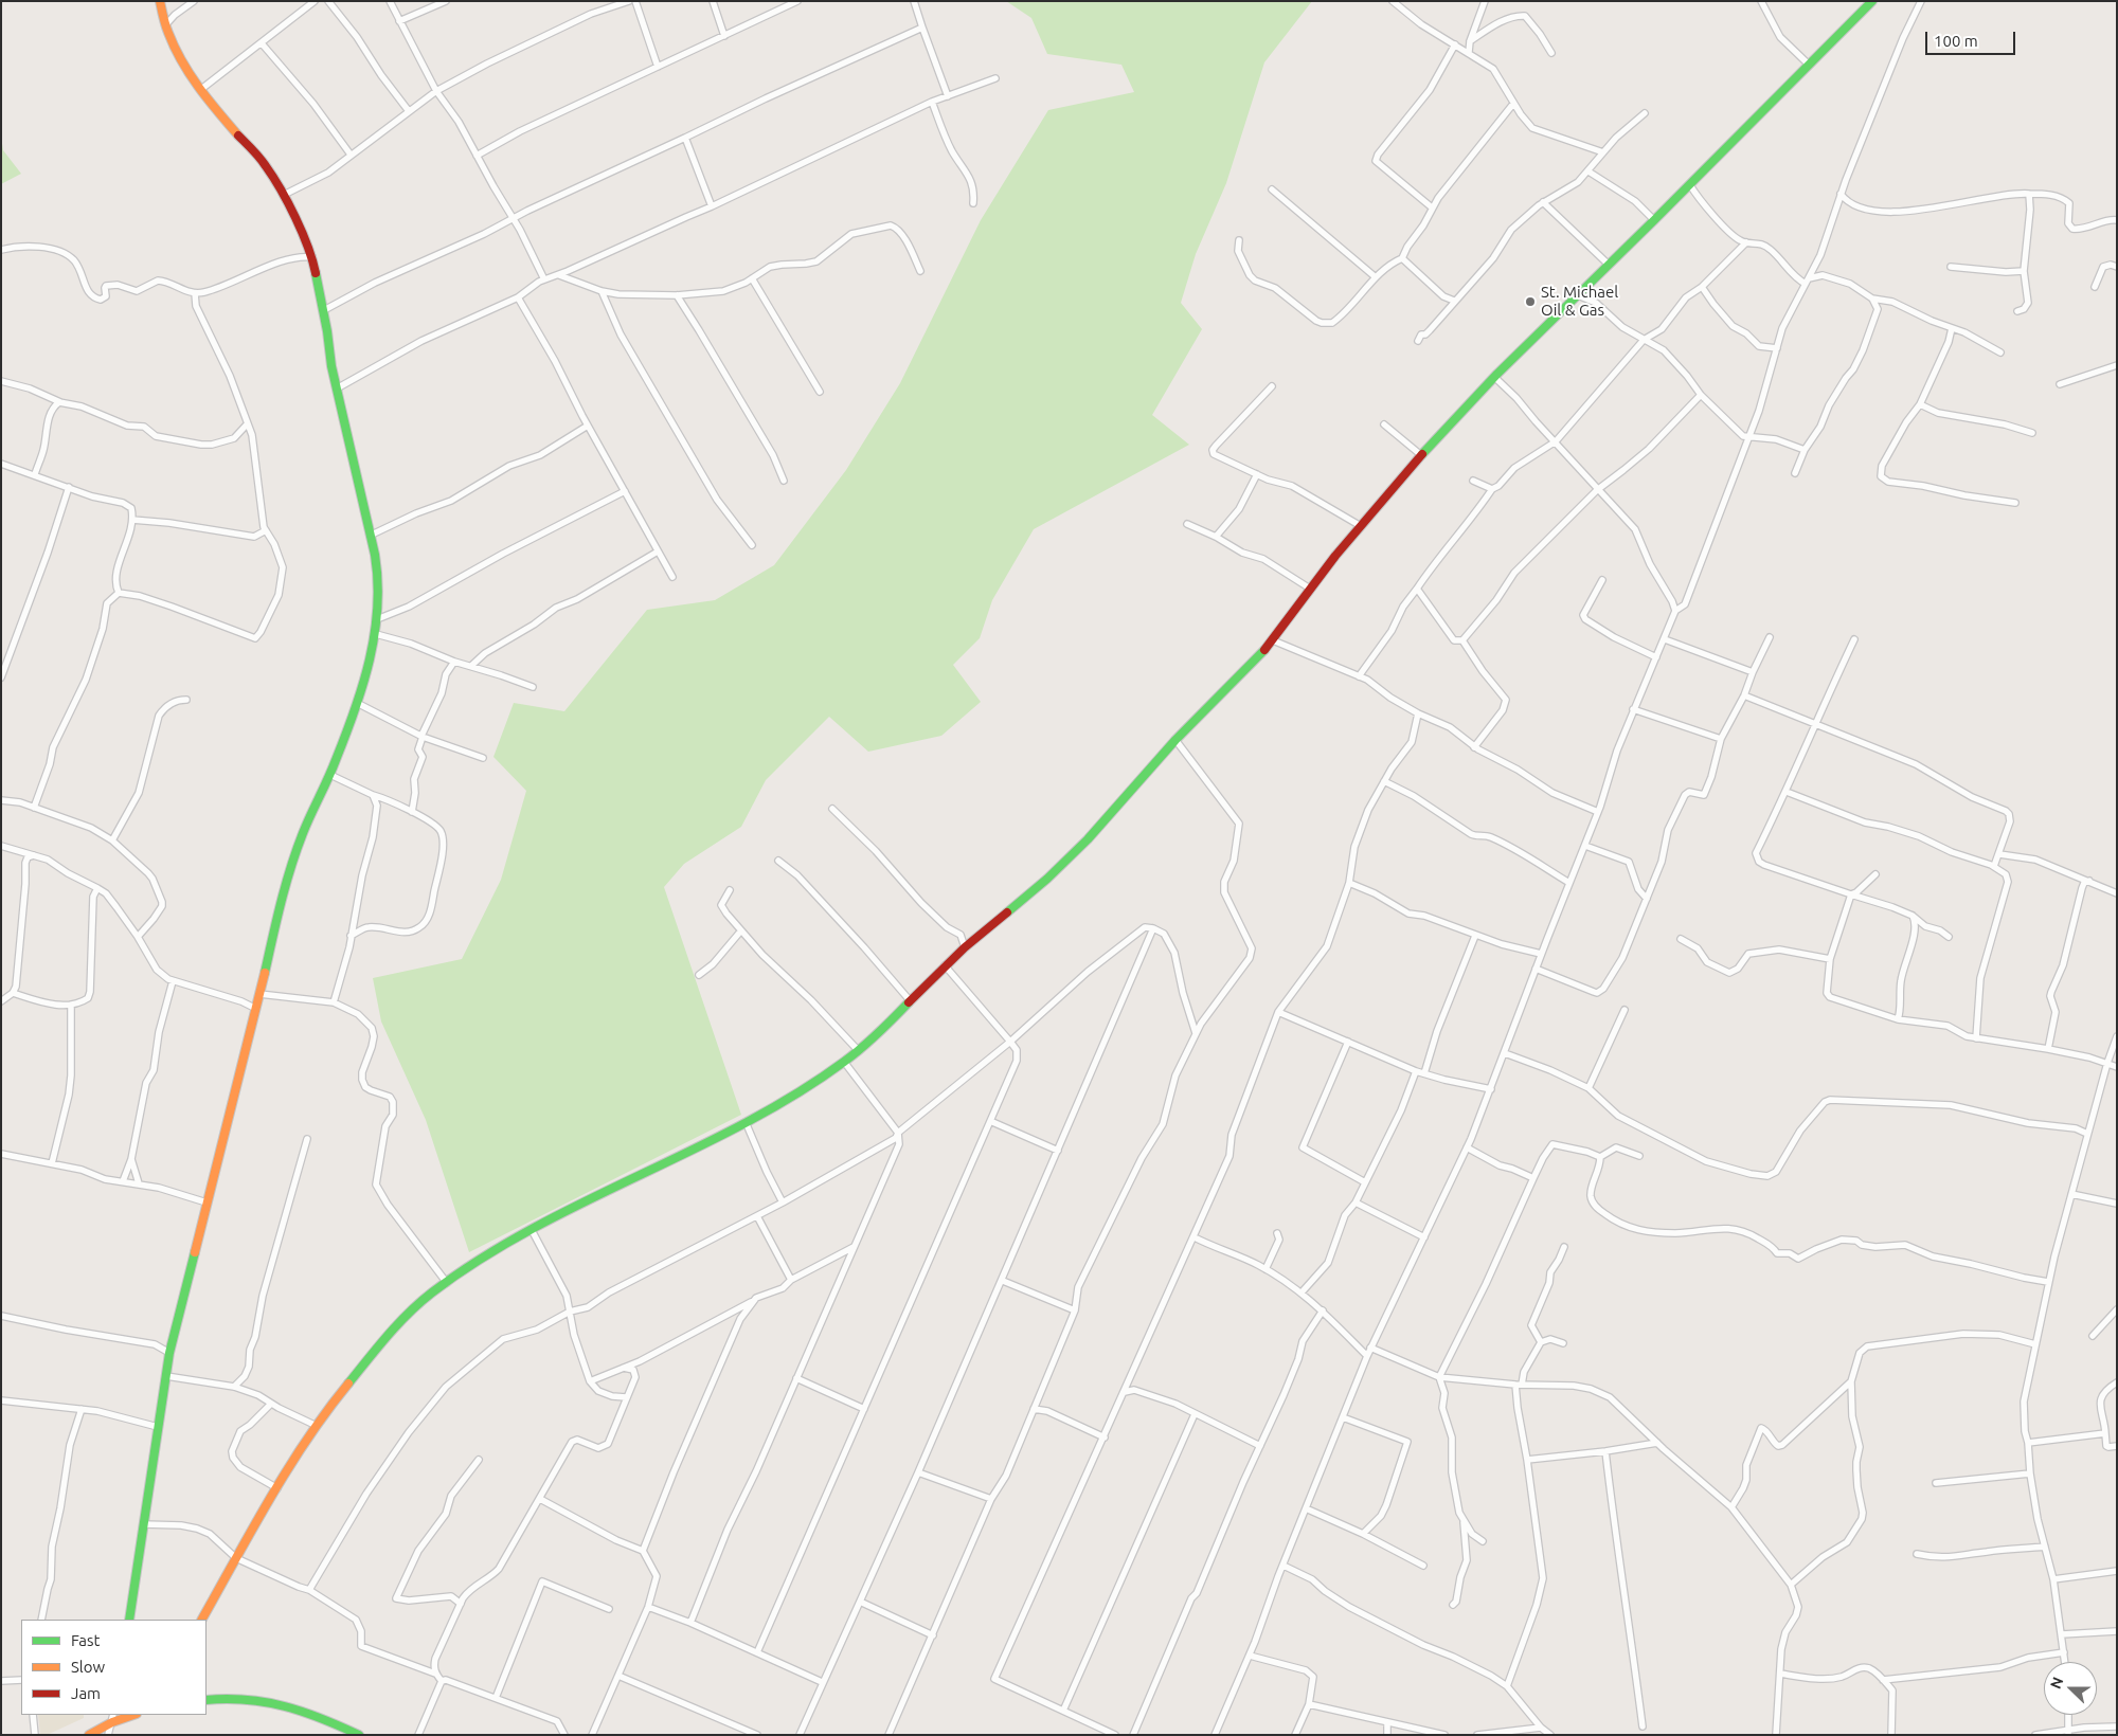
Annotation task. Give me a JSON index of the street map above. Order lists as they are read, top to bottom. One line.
{"places":["St. Michael Oil & Gas"],"legend":["Fast","Slow","Jam"],"scale_bar":"100 m","north":"left"}
